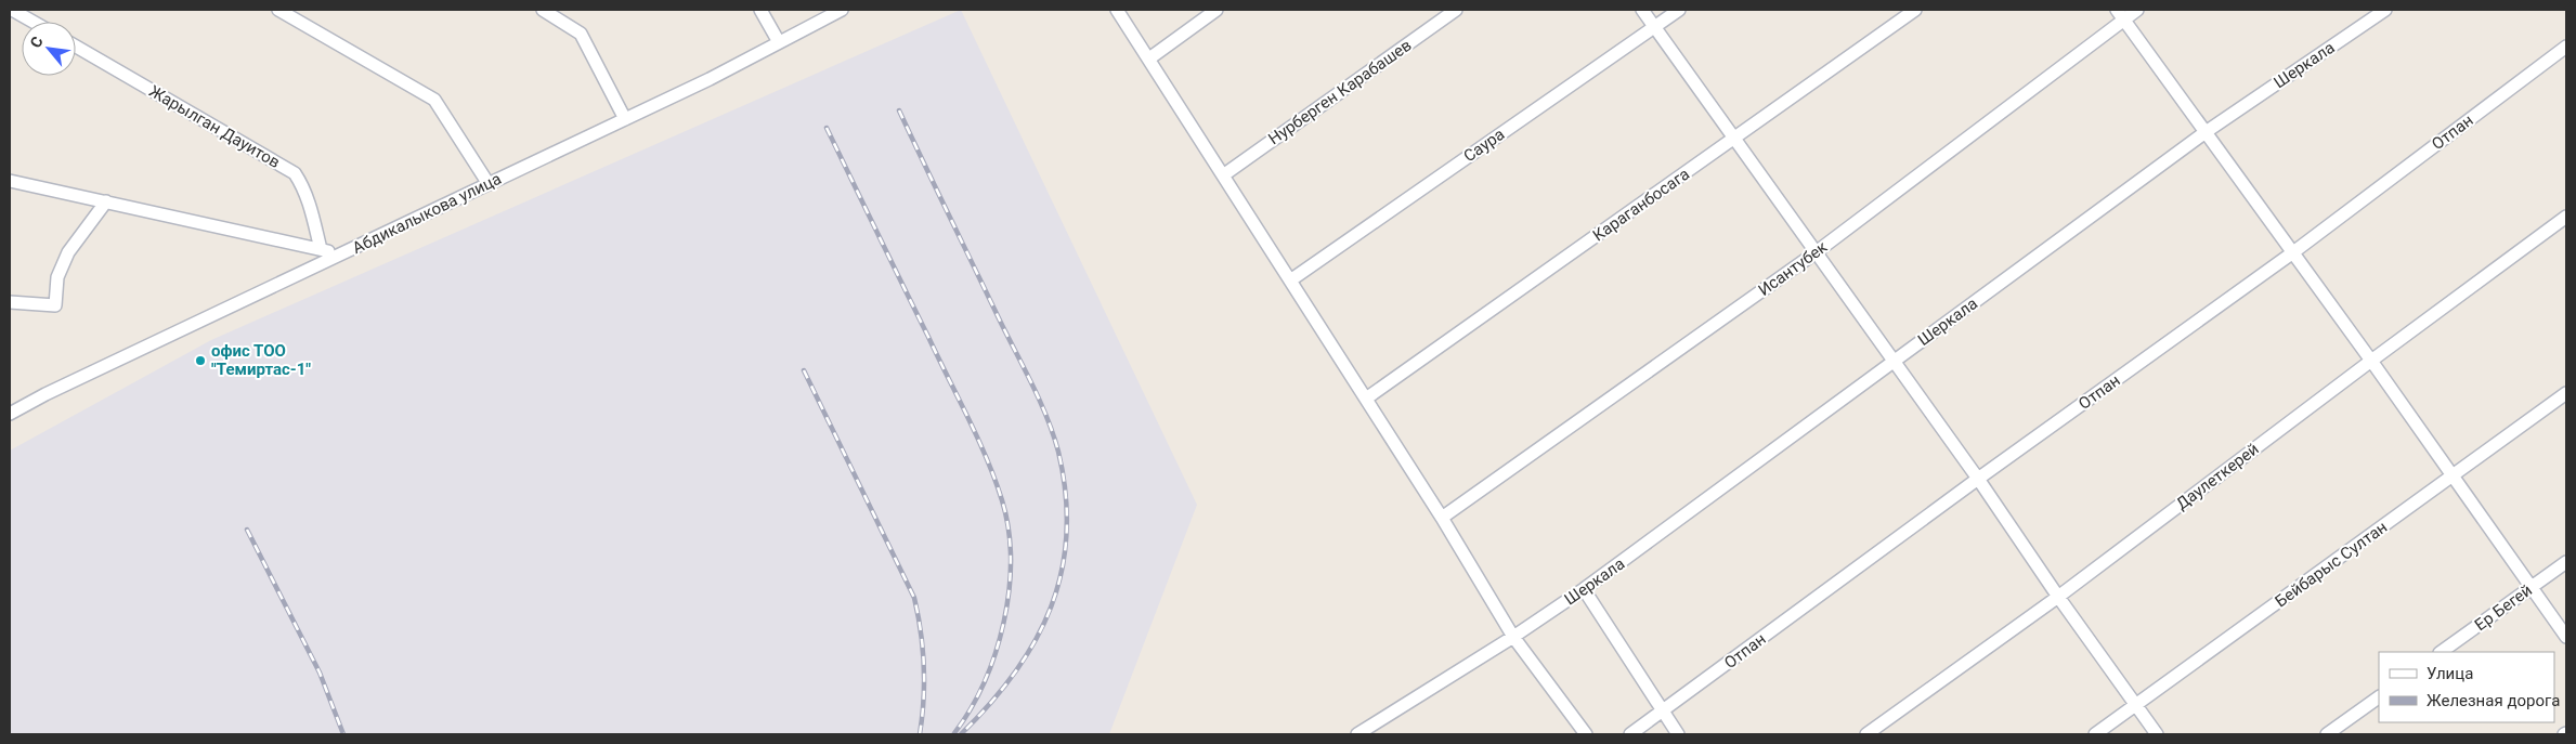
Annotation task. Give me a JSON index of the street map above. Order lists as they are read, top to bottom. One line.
{"streets":{"street":["Шеркала","Нурберген Карабашев","Жарылган Дауитов","Отпан","Саура","Караганбосага","Абдикалыкова улица","Исантубек","Даулеткерей","Бейбарыс Султан","Ер Бегей"]},"places":["офис ТОО \"Темиртас-1\""],"legend":["Улица","Железная дорога"],"north":"top left"}
